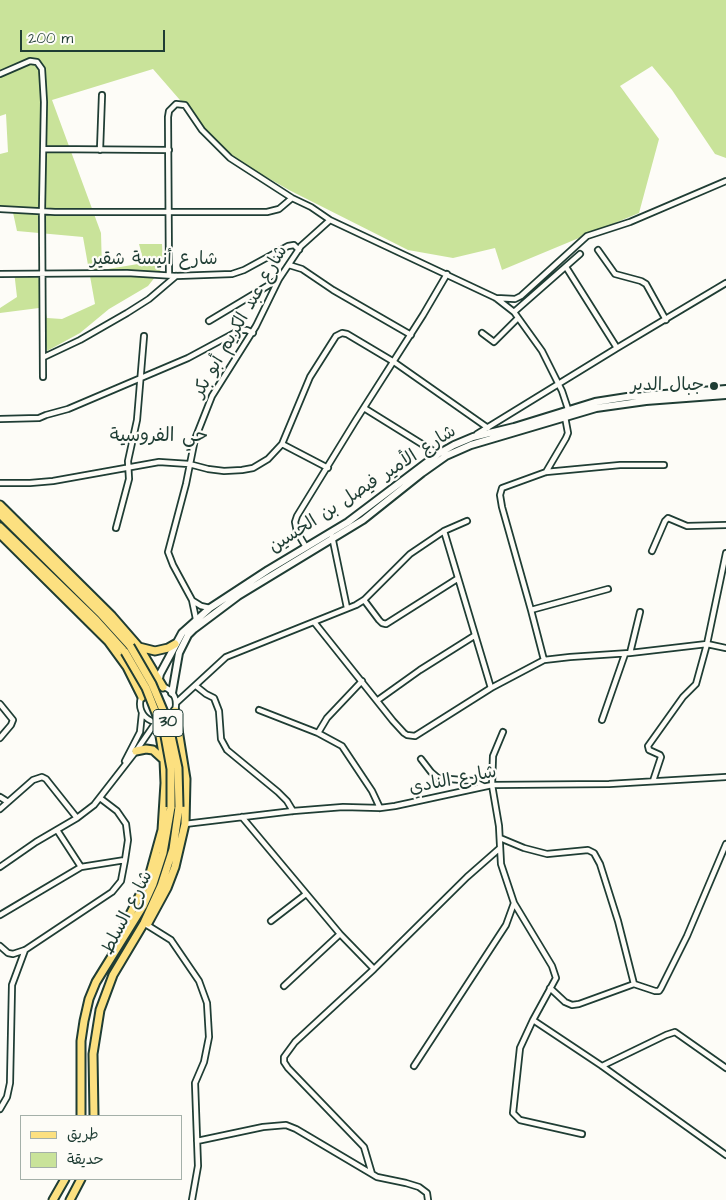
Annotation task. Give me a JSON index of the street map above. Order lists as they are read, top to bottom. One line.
{"streets":{"main road":["30","شارع السلط"],"street":["شارع أنيسة شقير","شارع عبد الكريم أبو بكر","شارع الأمير فيصل بن الحسين","شارع النادي"]},"crossings":[["شارع أنيسة شقير","شارع عبد الكريم أبو بكر"],["شارع عبد الكريم أبو بكر","شارع الأمير فيصل بن الحسين"]],"districts":["حي الفروسية"],"places":["جبال الدير"],"legend":["طريق","حديقة"],"scale_bar":"200 m"}
